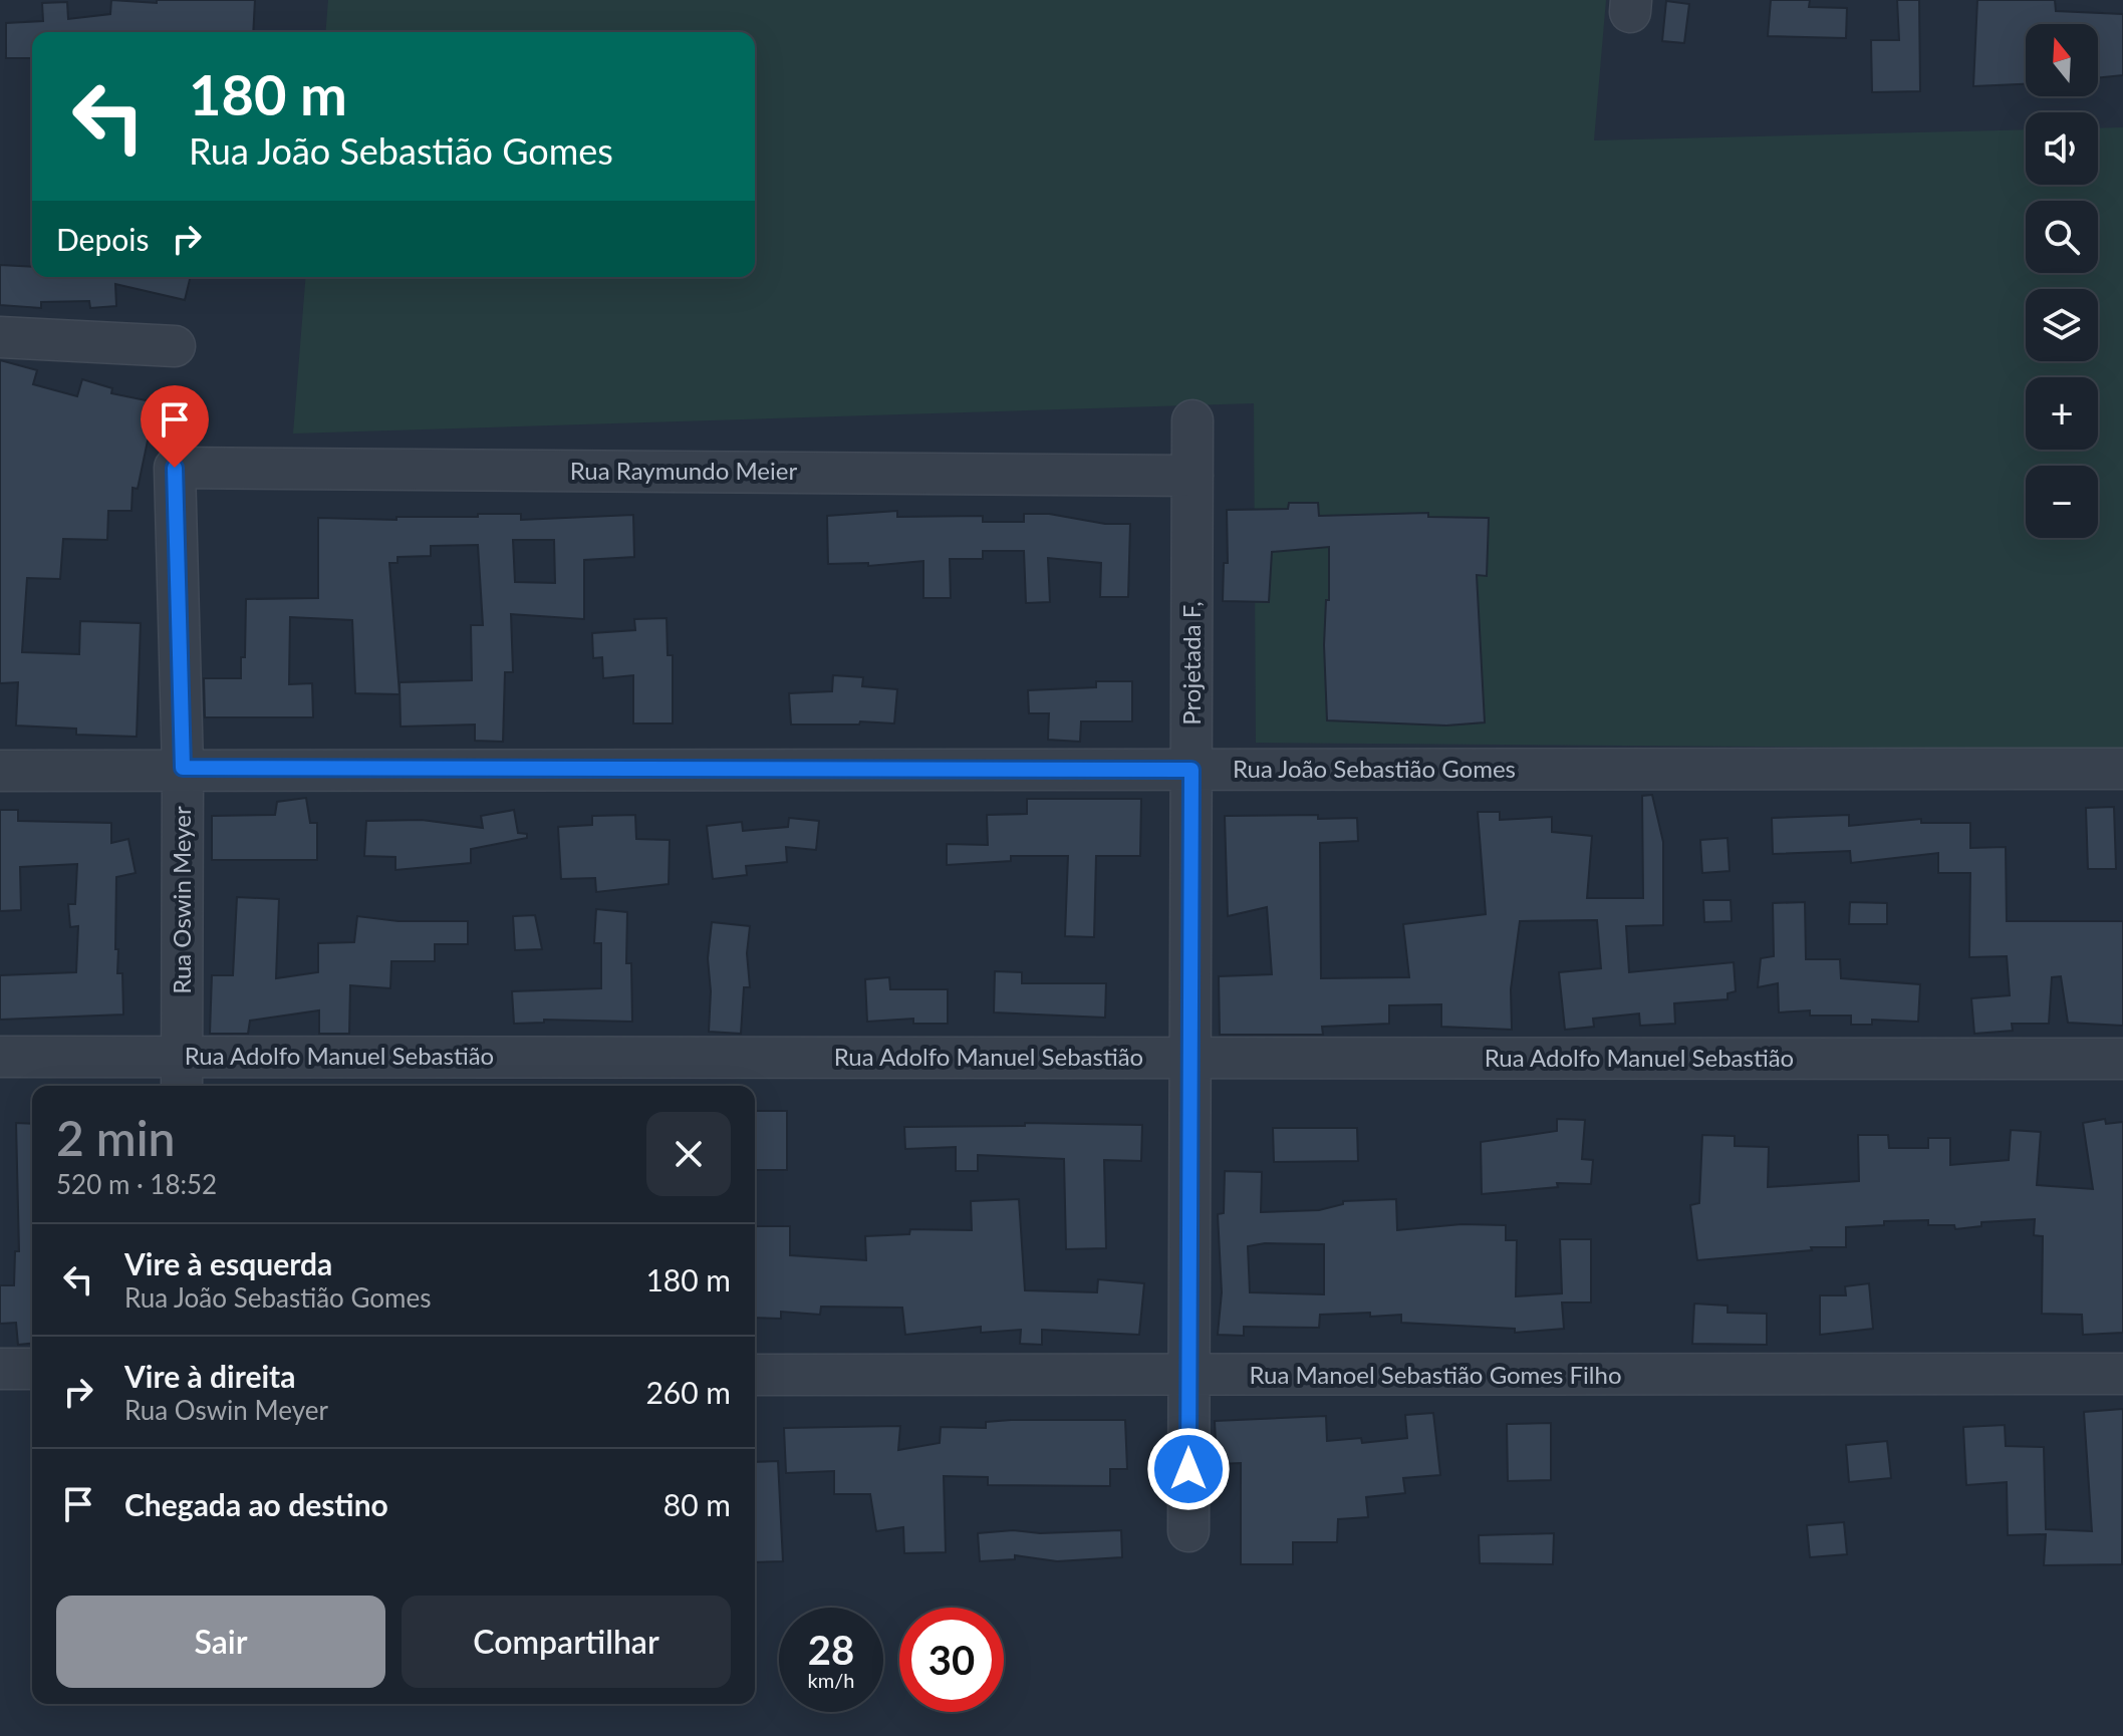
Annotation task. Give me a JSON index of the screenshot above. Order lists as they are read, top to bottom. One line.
{"streets":{"street":["Rua Raymundo Meier","Projetada F,","Rua João Sebastião Gomes","Rua Oswin Meyer","Rua Adolfo Manuel Sebastião","Rua Manoel Sebastião Gomes Filho"]},"crossings":[["Rua Raymundo Meier","Projetada F,"],["Rua Raymundo Meier","Rua Oswin Meyer"],["Projetada F,","Rua João Sebastião Gomes"],["Projetada F,","Rua Adolfo Manuel Sebastião"],["Projetada F,","Rua Manoel Sebastião Gomes Filho"],["Rua João Sebastião Gomes","Rua Oswin Meyer"],["Rua Oswin Meyer","Rua Adolfo Manuel Sebastião"]],"north":"top","page":{"map_buttons":["+","−"],"turn":["180 m","Rua João Sebastião Gomes"],"then":"Depois","heading":["2 min","520 m · 18:52"],"list":[{"name":"Vire à esquerda","note":"Rua João Sebastião Gomes","value":"180 m"},{"name":"Vire à direita","note":"Rua Oswin Meyer","value":"260 m"},{"name":"Chegada ao destino","value":"80 m"}],"buttons":["Sair","Compartilhar"],"speed":"28 km/h","limit":"30"}}
